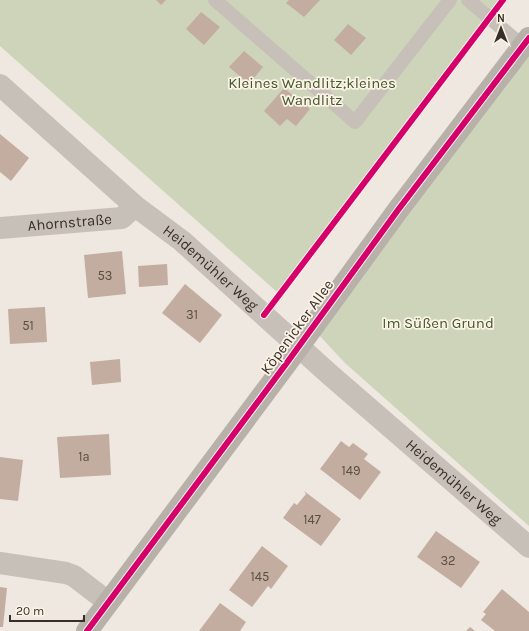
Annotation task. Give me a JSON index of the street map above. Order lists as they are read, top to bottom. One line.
{"streets":{"street":["Ahornstraße","Heidemühler Weg","Köpenicker Allee"]},"crossings":[["Ahornstraße","Heidemühler Weg"],["Heidemühler Weg","Köpenicker Allee"]],"parks":["Kleines Wandlitz;kleines Wandlitz","Im Süßen Grund"],"house_numbers":["53","31","51","1a","149","147","32","145"],"scale_bar":"20 m","north":"top"}
